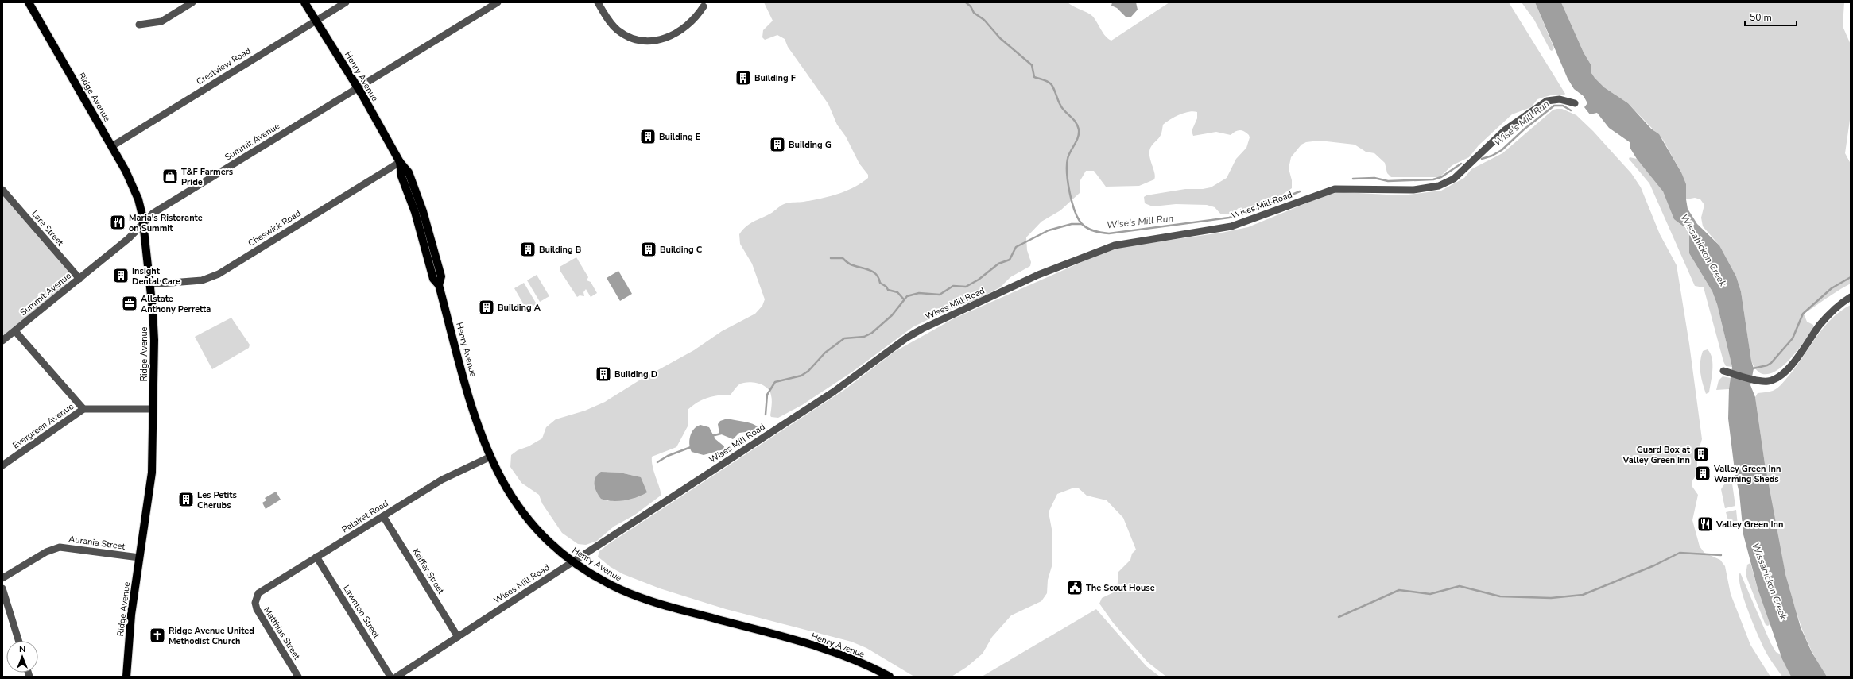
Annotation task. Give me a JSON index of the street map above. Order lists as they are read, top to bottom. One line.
{"streets":{"main road":["Henry Avenue","Ridge Avenue"],"street":["Crestview Road","Summit Avenue","Wises Mill Road","Lare Street","Cheswick Road","Evergreen Avenue","Palairet Road","Aurania Street","Keiffer Street","Lawnton Street","Matthias Street"]},"crossings":[["Crestview Road","Henry Avenue"],["Crestview Road","Ridge Avenue"],["Henry Avenue","Summit Avenue"],["Henry Avenue","Wises Mill Road"],["Henry Avenue","Cheswick Road"],["Henry Avenue","Palairet Road"],["Ridge Avenue","Summit Avenue"],["Ridge Avenue","Cheswick Road"],["Ridge Avenue","Evergreen Avenue"],["Ridge Avenue","Aurania Street"],["Summit Avenue","Lare Street"],["Wises Mill Road","Keiffer Street"],["Palairet Road","Keiffer Street"],["Palairet Road","Lawnton Street"],["Palairet Road","Matthias Street"]],"water":["Wise's Mill Run","Wissahickon Creek"],"places":{"building":["Building F","Building E","Building G","Building B","Building C","Insight Dental Care","Building A","Building D","Guard Box at Valley Green Inn","Valley Green Inn Warming Sheds","Les Petits Cherubs"],"shop":["T&F Farmers Pride"],"restaurant":["Maria's Ristorante on Summit","Valley Green Inn"],"office":["Allstate Anthony Perretta"],"public building":["The Scout House"],"church":["Ridge Avenue United Methodist Church"]},"scale_bar":"50 m","north":"top"}
